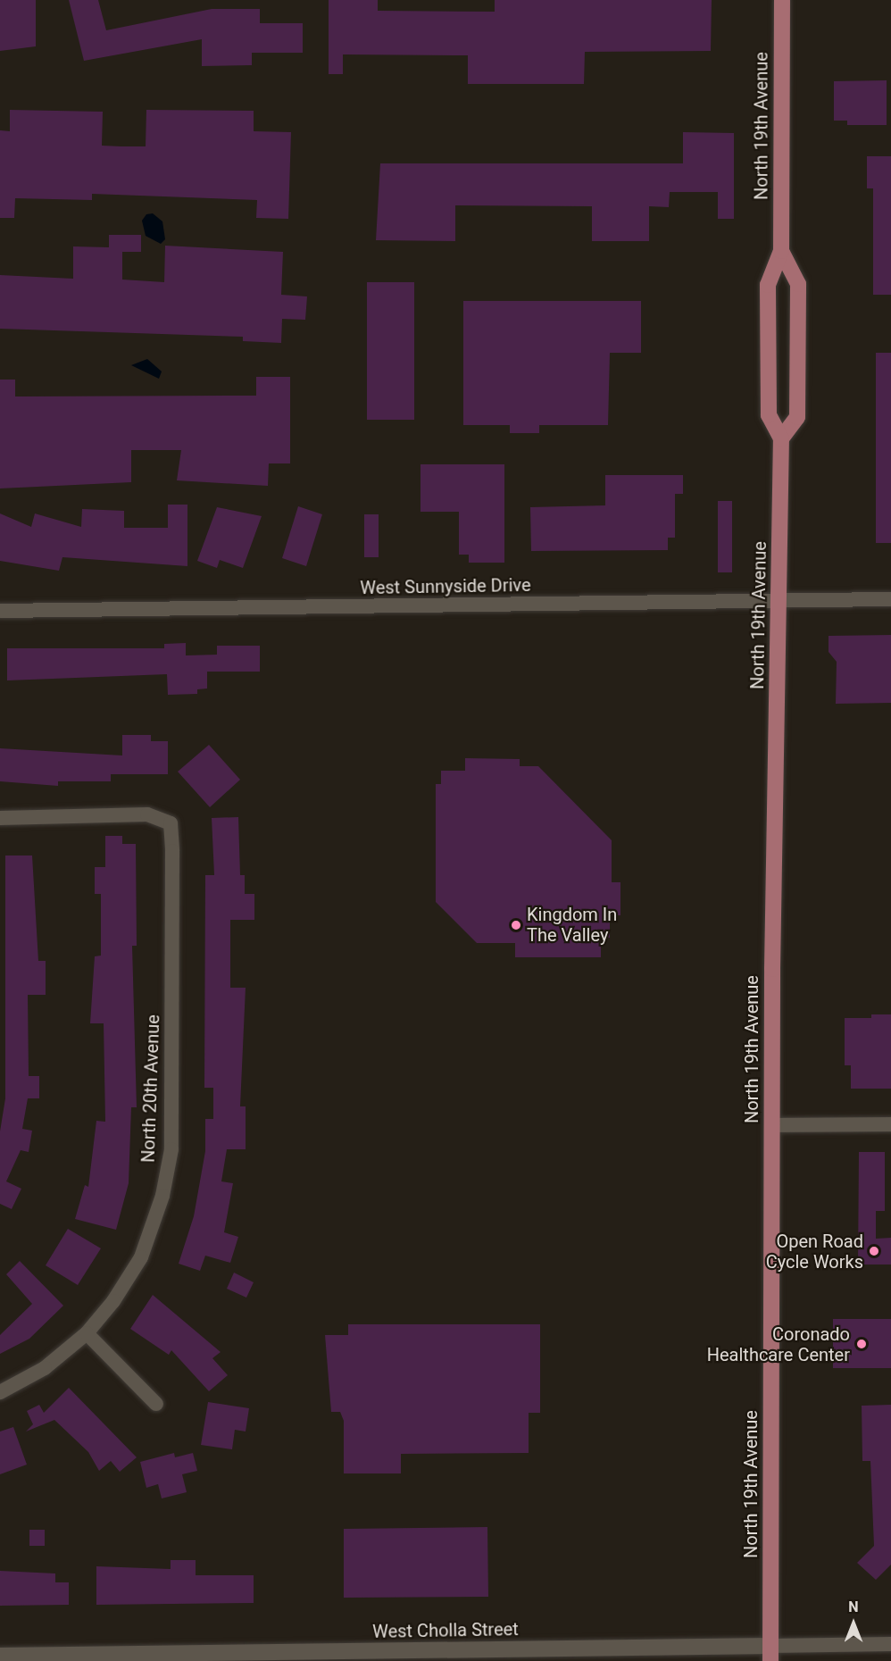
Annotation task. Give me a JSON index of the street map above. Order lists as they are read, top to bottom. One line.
{"streets":{"main road":["North 19th Avenue"],"street":["West Sunnyside Drive","North 20th Avenue","West Cholla Street"]},"crossings":[["North 19th Avenue","West Sunnyside Drive"],["North 19th Avenue","West Cholla Street"]],"places":["Kingdom In The Valley","Open Road Cycle Works","Coronado Healthcare Center"],"north":"top"}
